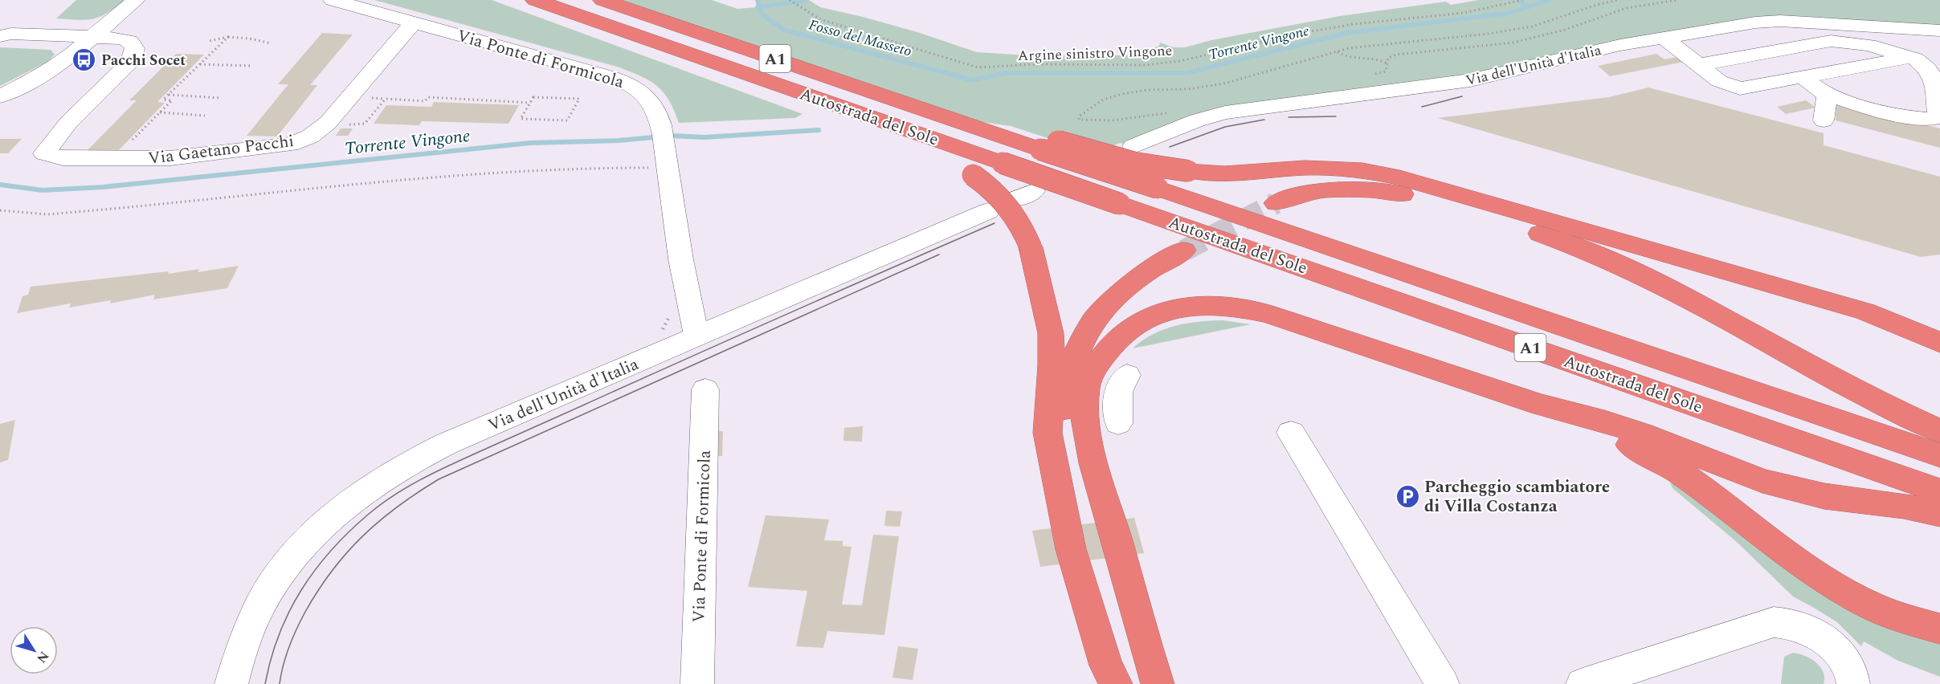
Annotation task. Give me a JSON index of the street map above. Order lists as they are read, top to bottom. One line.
{"streets":{"highway":["A1","Autostrada del Sole"],"street":["Via Ponte di Formicola","Via dell'Unità d'Italia","Via Gaetano Pacchi"],"path":["Argine sinistro Vingone"]},"crossings":[["Via Ponte di Formicola","Via dell'Unità d'Italia"],["Via Ponte di Formicola","Via Gaetano Pacchi"]],"water":["Fosso del Masseto","Torrente Vingone"],"places":{"bus stop":["Pacchi Socet"],"parking":["Parcheggio scambiatore di Villa Costanza"]},"north":"bottom right"}
